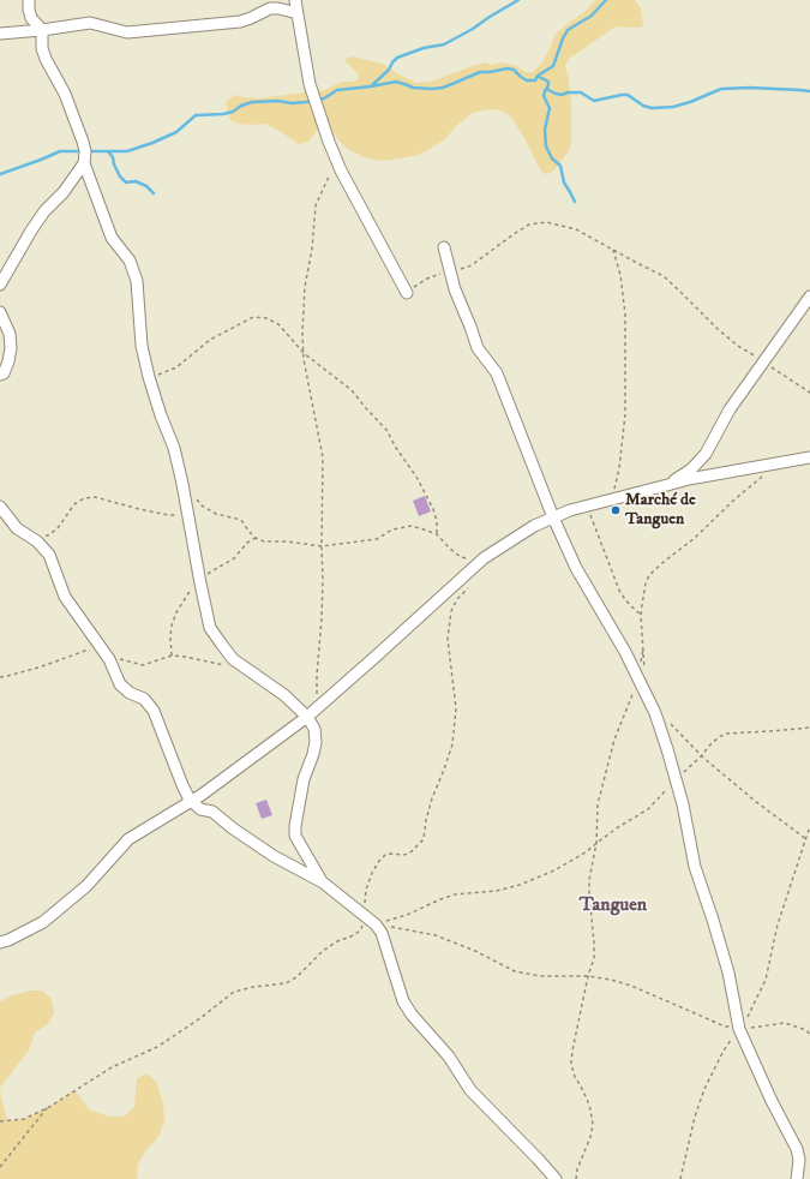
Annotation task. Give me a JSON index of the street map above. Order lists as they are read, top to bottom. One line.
{"districts":["Tanguen"],"places":["Marché de Tanguen"]}
